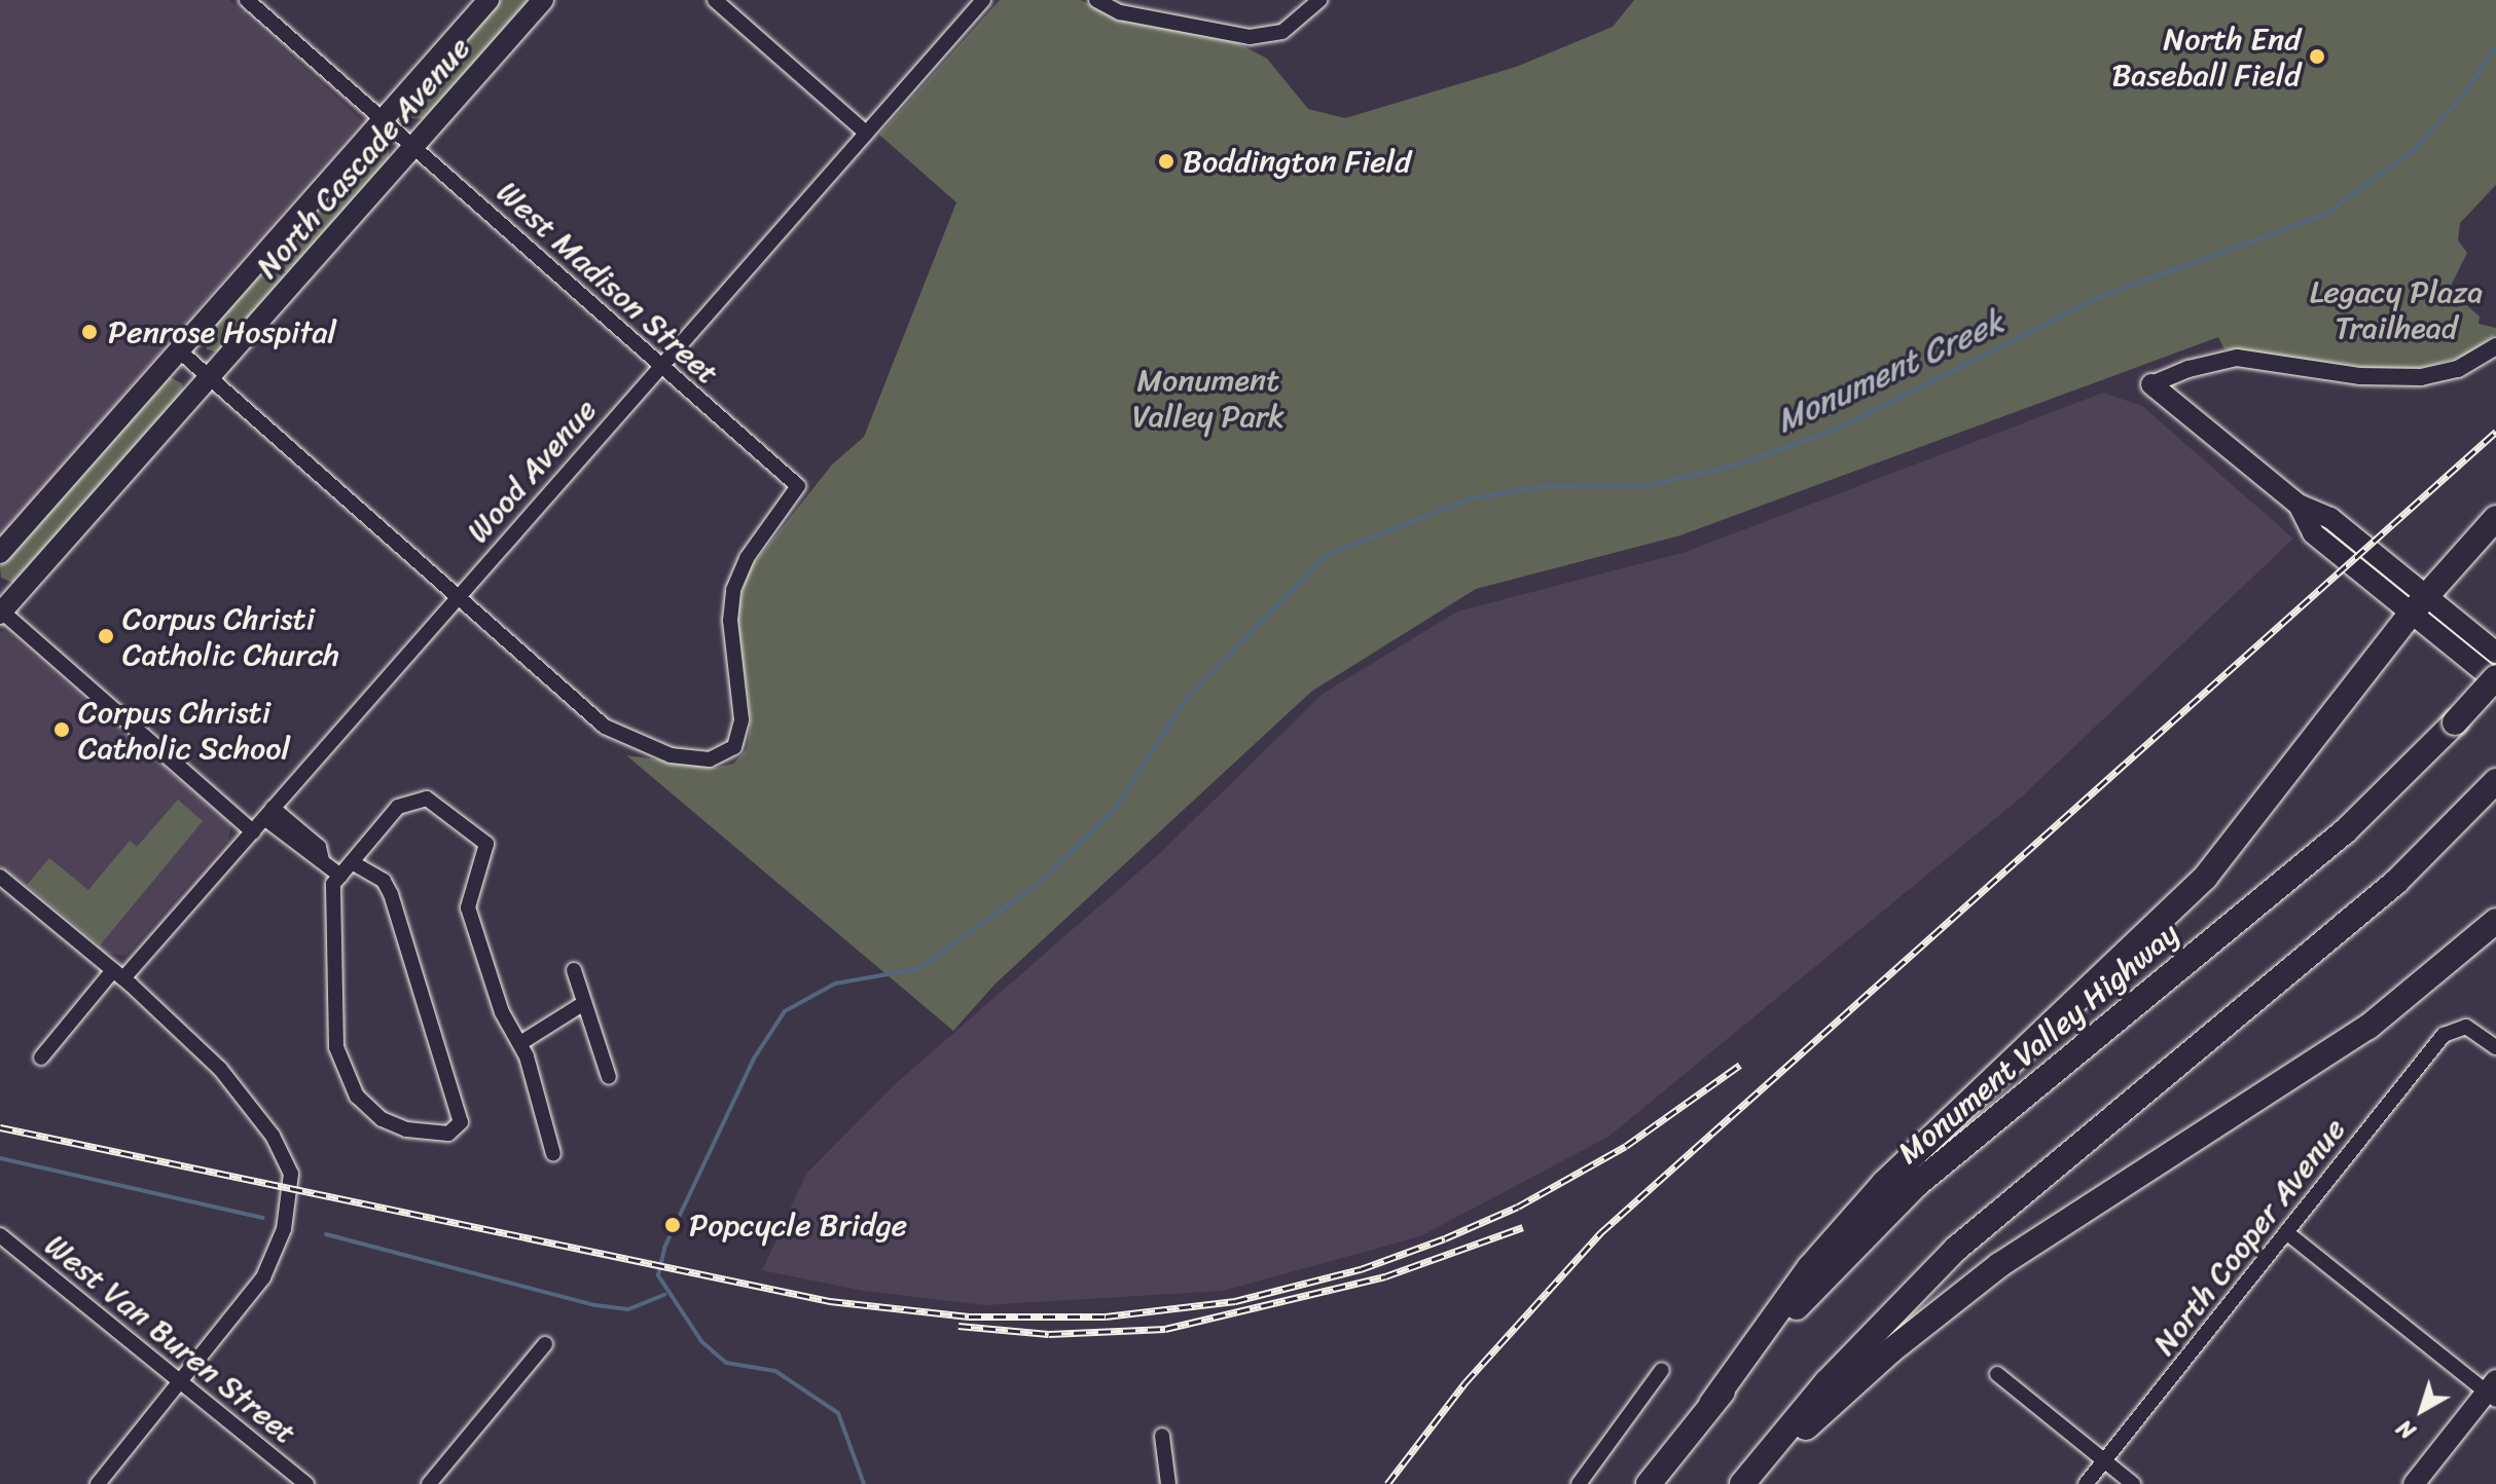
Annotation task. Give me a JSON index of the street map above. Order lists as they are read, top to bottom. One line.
{"streets":{"highway":["Monument Valley Highway"],"main road":["North Cascade Avenue"],"street":["West Madison Street","Wood Avenue","North Cooper Avenue","West Van Buren Street"]},"crossings":[["North Cascade Avenue","West Madison Street"],["West Madison Street","Wood Avenue"]],"water":["Monument Creek"],"parks":["Legacy Plaza Trailhead","Monument Valley Park"],"places":["North End Baseball Field","Boddington Field","Penrose Hospital","Corpus Christi Catholic Church","Corpus Christi Catholic School","Popcycle Bridge"],"north":"bottom left"}
